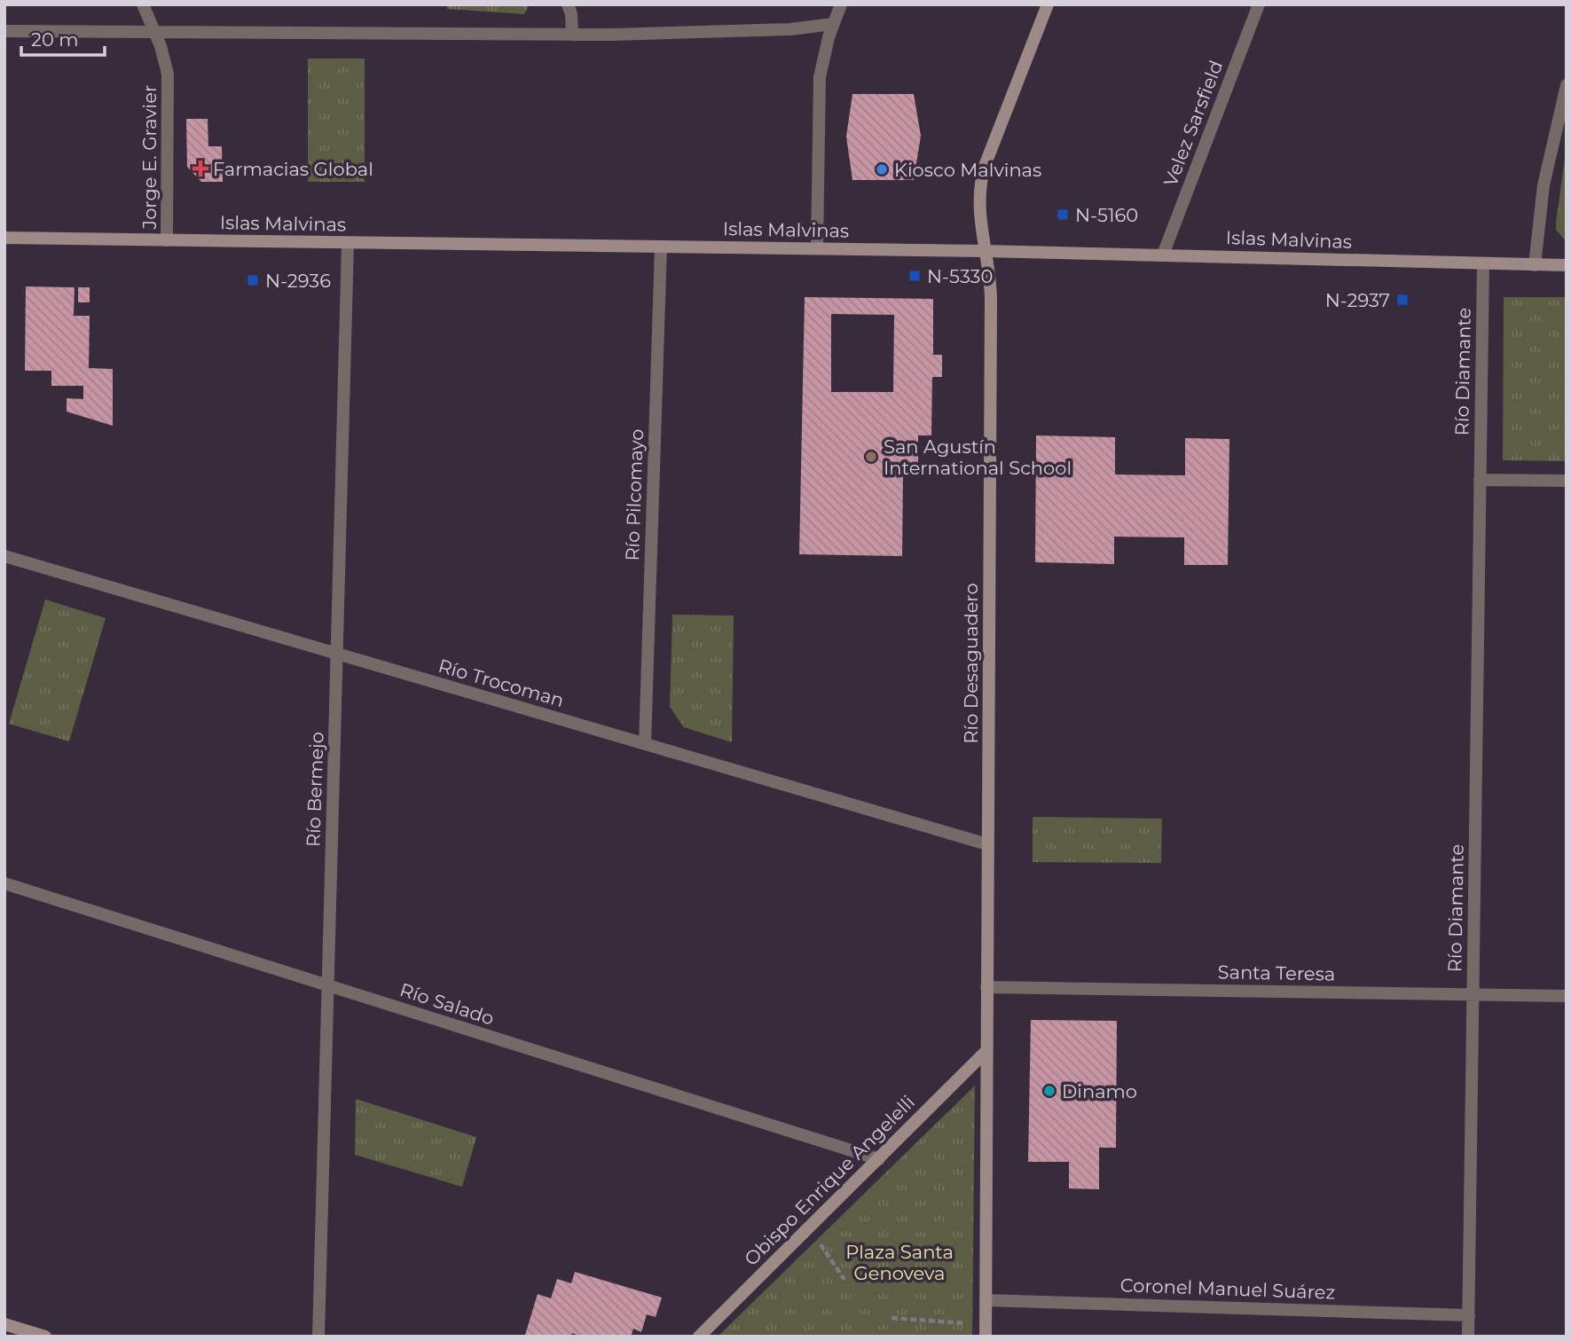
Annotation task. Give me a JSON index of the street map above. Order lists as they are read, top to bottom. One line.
{"streets":{"street":["Velez Sarsfield","Jorge E. Gravier","Islas Malvinas","Río Diamante","Río Pilcomayo","Río Desaguadero","Río Trocoman","Río Bermejo","Santa Teresa","Río Salado","Obispo Enrique Angelelli","Coronel Manuel Suárez"]},"crossings":[["Velez Sarsfield","Islas Malvinas"],["Jorge E. Gravier","Islas Malvinas"],["Islas Malvinas","Río Diamante"],["Islas Malvinas","Río Pilcomayo"],["Islas Malvinas","Río Desaguadero"],["Islas Malvinas","Río Bermejo"],["Río Diamante","Santa Teresa"],["Río Diamante","Coronel Manuel Suárez"],["Río Pilcomayo","Río Trocoman"],["Río Desaguadero","Río Trocoman"],["Río Desaguadero","Santa Teresa"],["Río Desaguadero","Obispo Enrique Angelelli"],["Río Desaguadero","Coronel Manuel Suárez"],["Río Trocoman","Río Bermejo"],["Río Bermejo","Río Salado"],["Río Salado","Obispo Enrique Angelelli"]],"parks":["Plaza Santa Genoveva"],"places":{"health":["Farmacias Global"],"other":["Kiosco Malvinas","San Agustín International School","Dinamo"],"transit":["N-5160","N-5330","N-2936","N-2937"]},"scale_bar":"20 m"}
